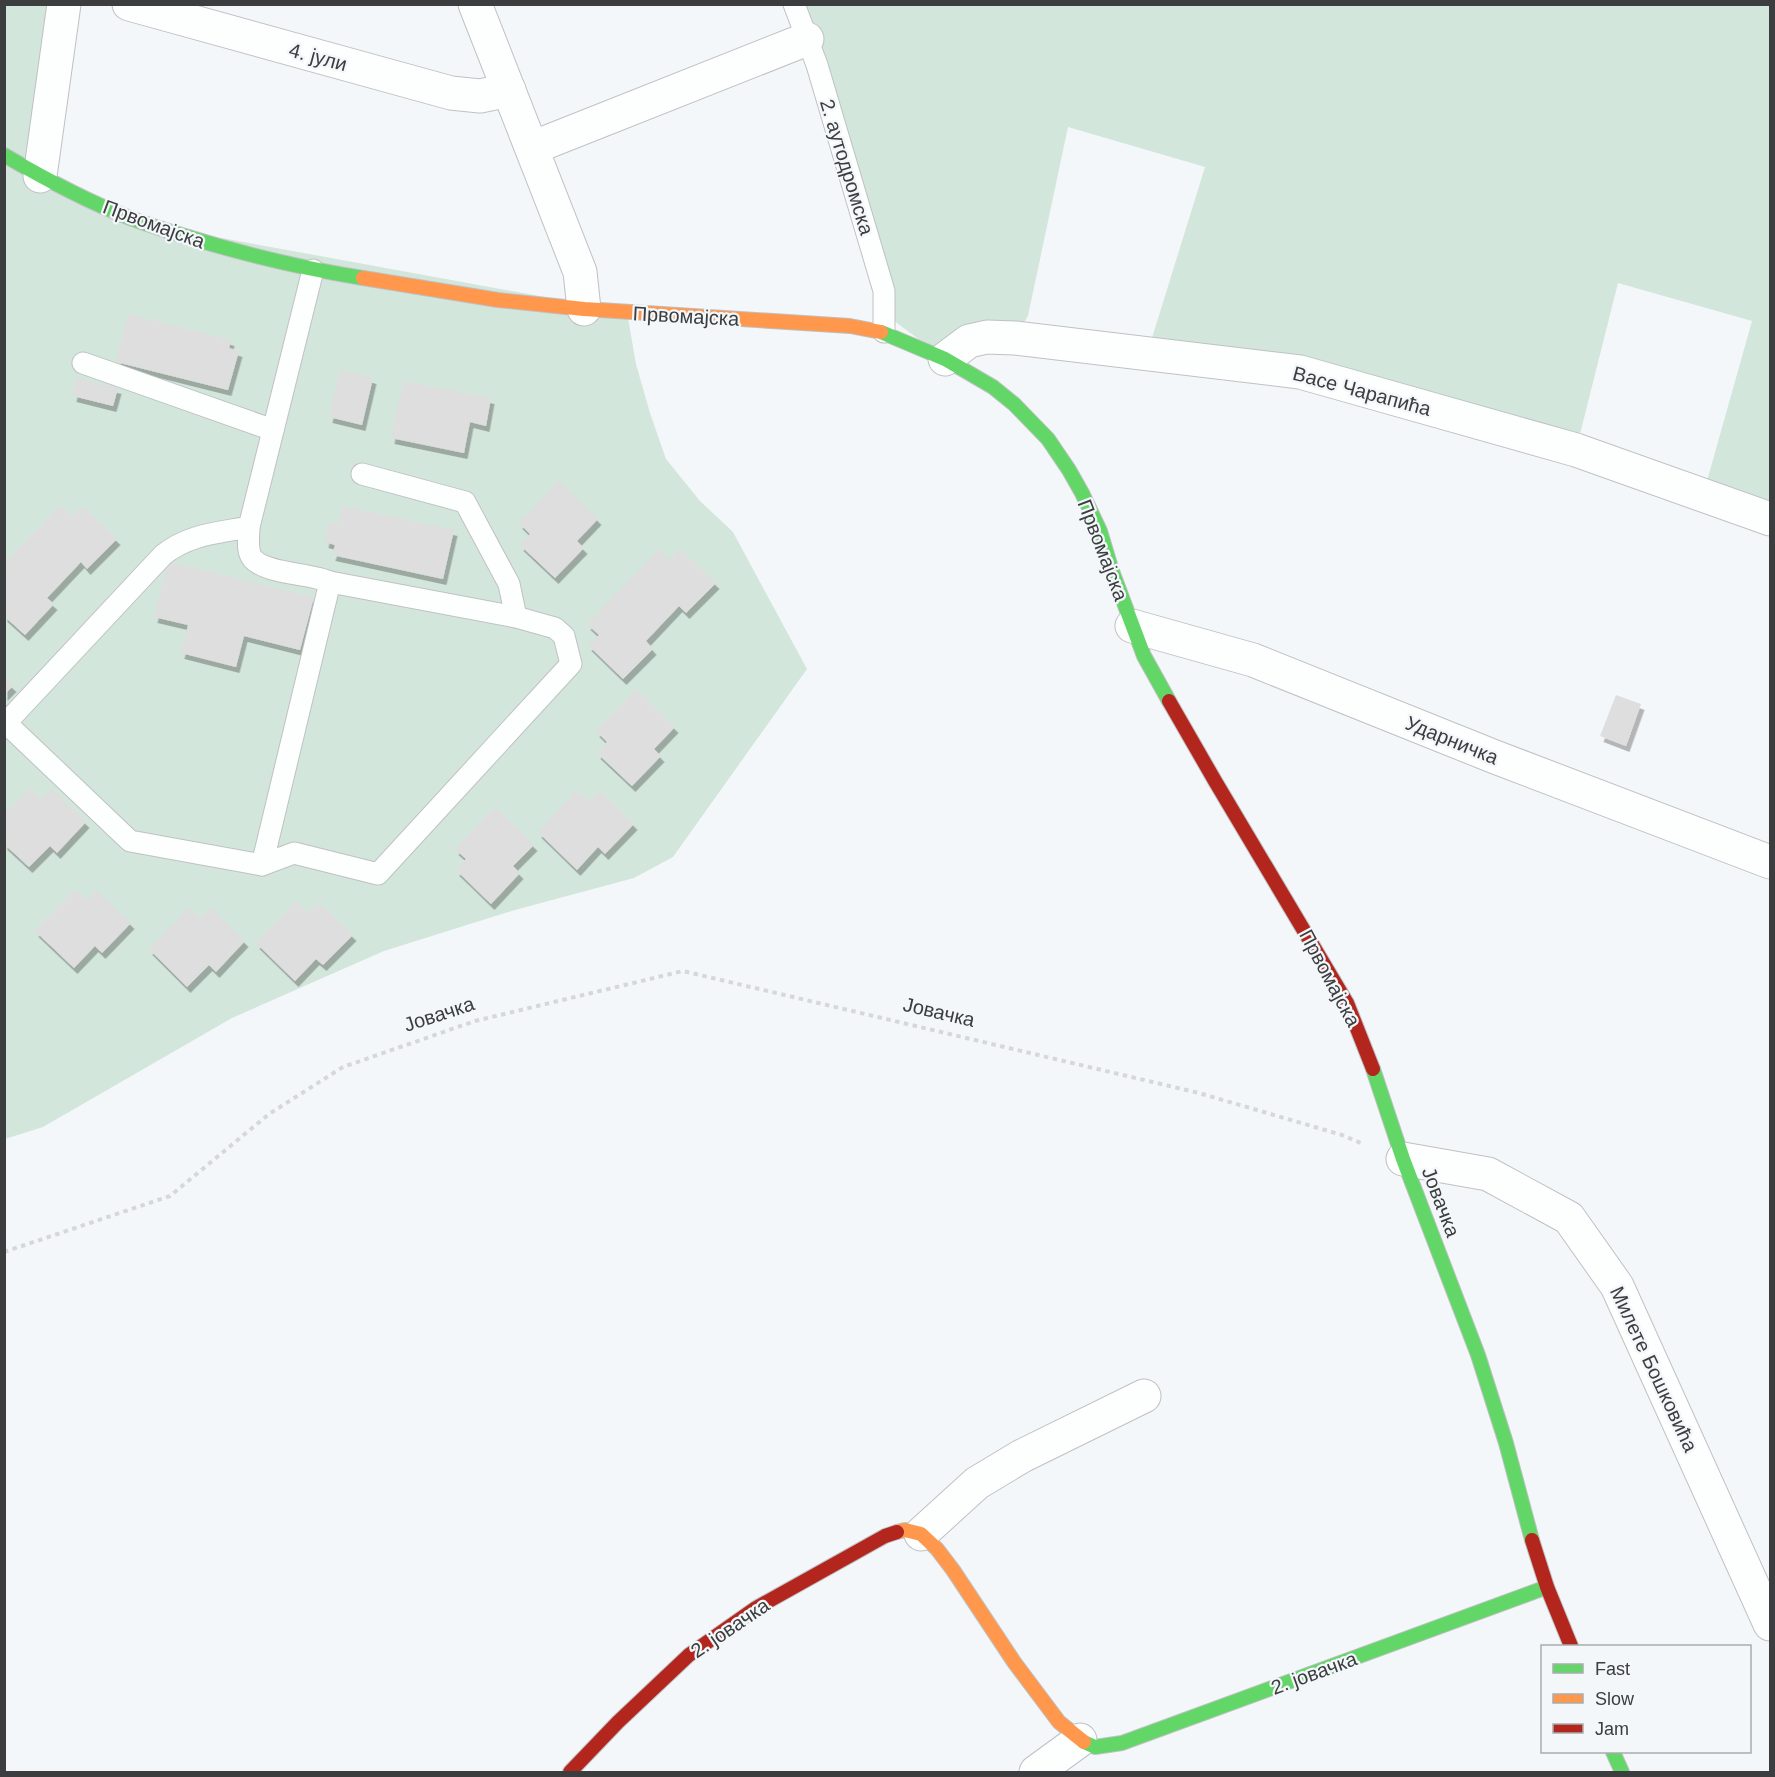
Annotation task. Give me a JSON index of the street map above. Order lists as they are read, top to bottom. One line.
{"streets":{"main road":["Првомајска","Јовачка","2. јовачка"],"street":["4. јули","Васе Чарапића","Ударничка","Милете Бошковића"],"lane":["2. аутодромска"]},"crossings":[["2. аутодромска","Првомајска"],["Првомајска","Васе Чарапића"],["Првомајска","Ударничка"],["Првомајска","Јовачка"],["Првомајска","Милете Бошковића"],["Јовачка","Милете Бошковића"],["Јовачка","2. јовачка"]],"legend":["Fast","Slow","Jam"]}
